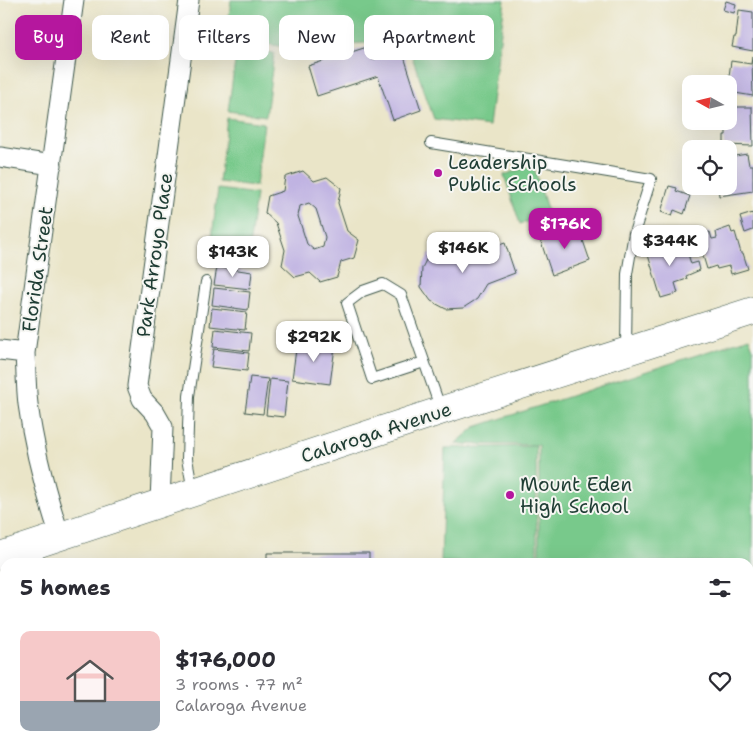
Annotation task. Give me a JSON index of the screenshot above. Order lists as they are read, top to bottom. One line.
{"streets":{"street":["Park Arroyo Place","Florida Street","Calaroga Avenue"]},"crossings":[["Park Arroyo Place","Calaroga Avenue"],["Florida Street","Calaroga Avenue"]],"places":["Leadership Public Schools","Mount Eden High School"],"north":"left","page":{"chip":["Buy","Rent","Filters","New","Apartment"],"price":["$176K","$344K","$146K","$143K","$292K"],"heading":"5 homes","list":[{"name":"$176,000","note":"3 rooms · 77 m² · Calaroga Avenue"}]}}
